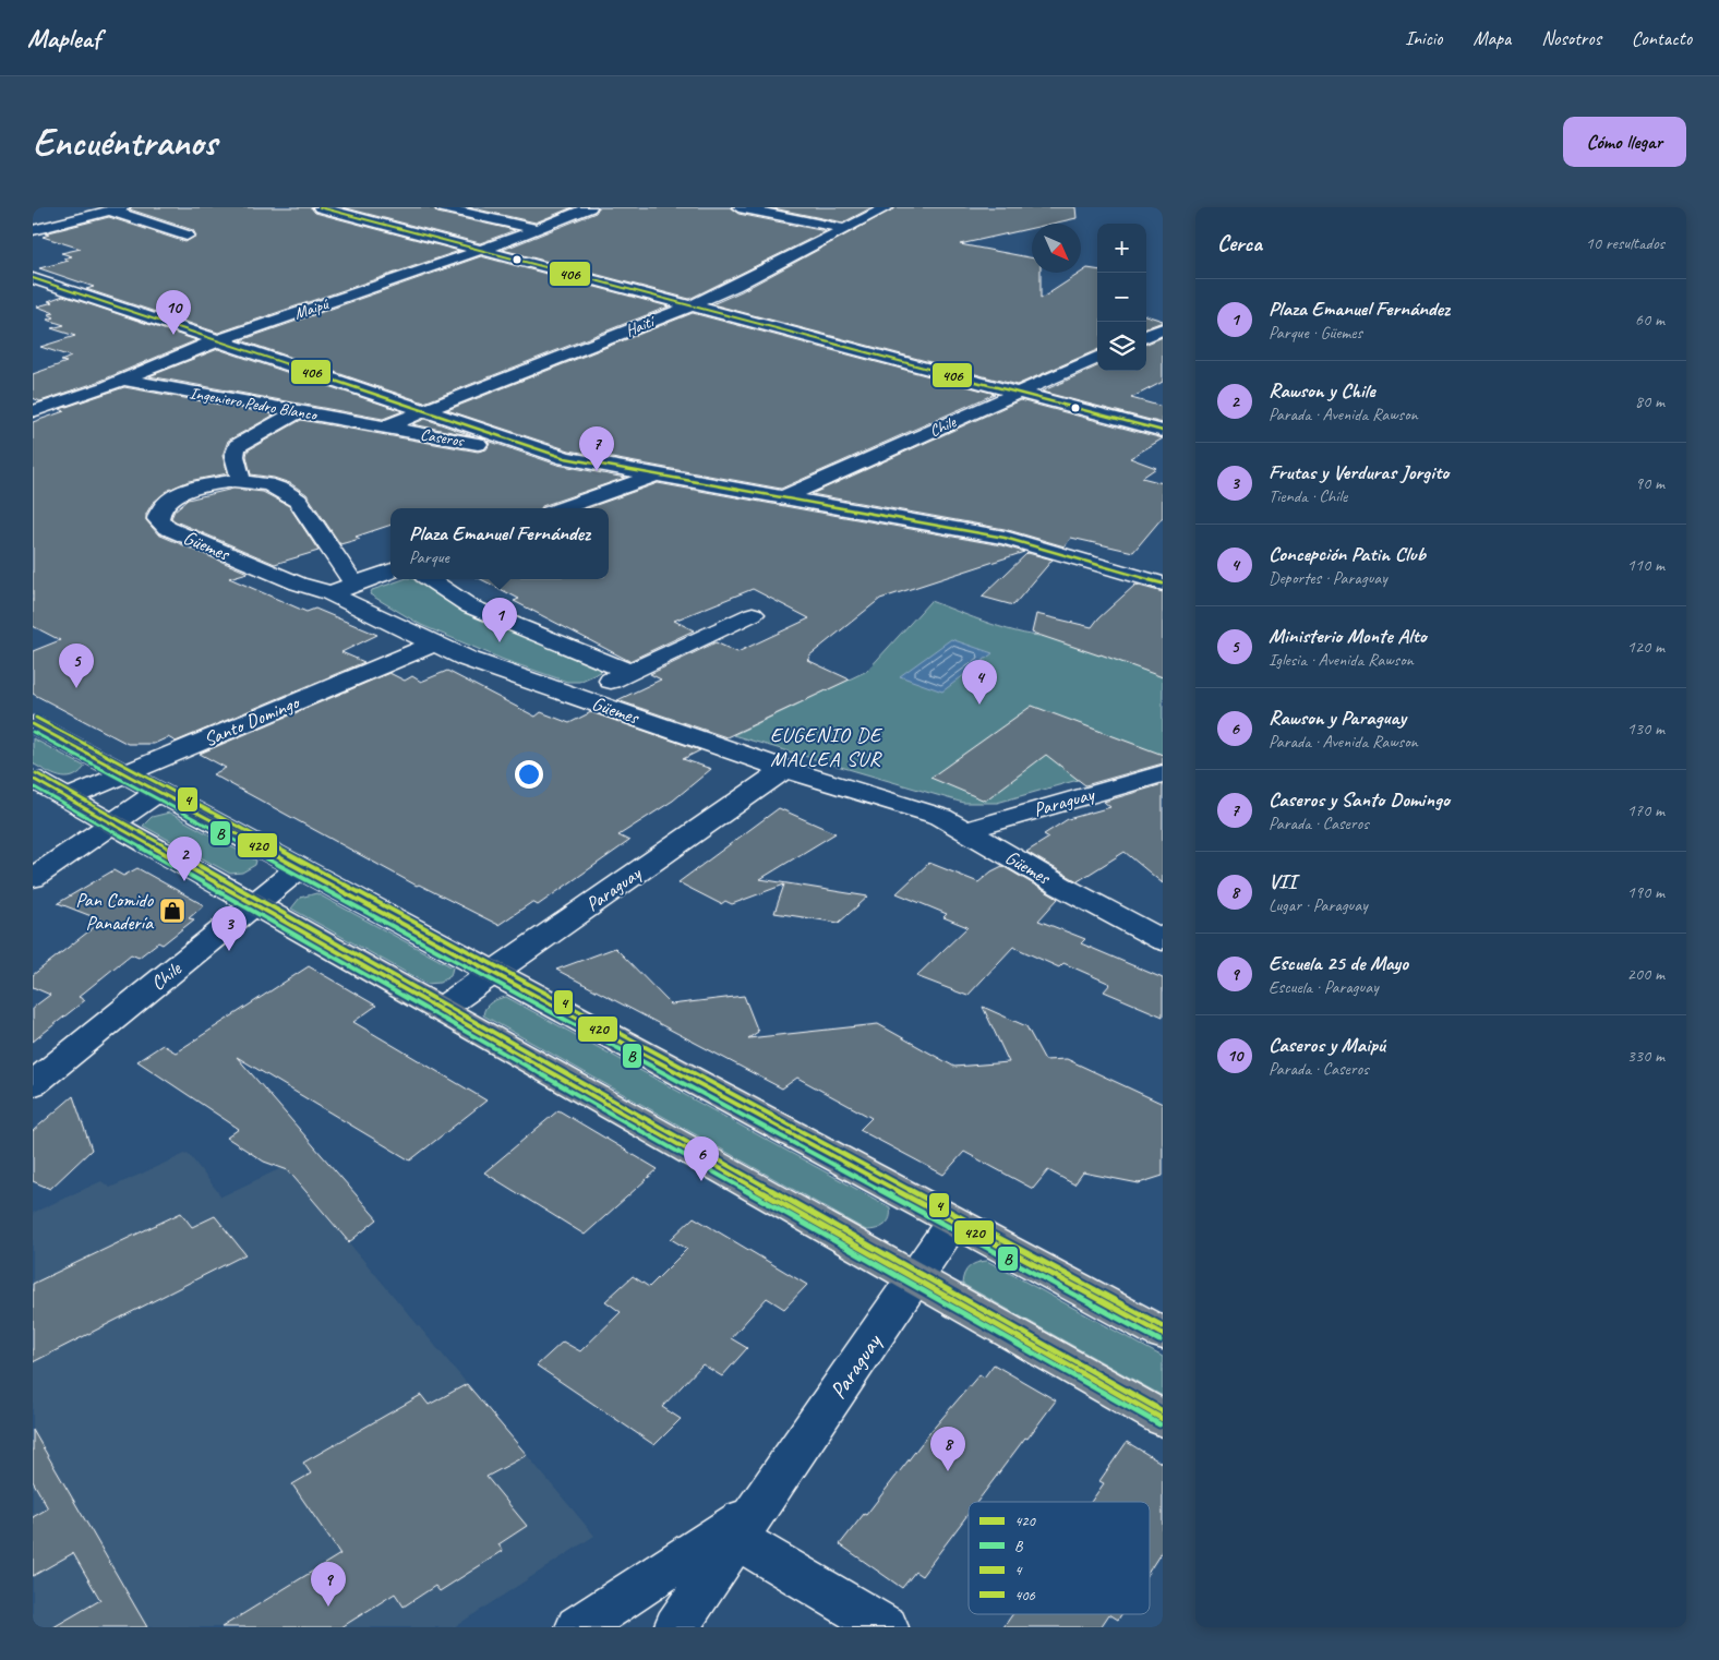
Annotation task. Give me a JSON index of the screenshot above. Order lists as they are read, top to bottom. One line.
{"streets":{"street":["Maipú","Haití","Ingeniero Pedro Blanco","Chile","Caseros","Güemes","Santo Domingo","Paraguay"]},"crossings":[["Maipú","Ingeniero Pedro Blanco"],["Maipú","Caseros"],["Haití","Ingeniero Pedro Blanco"],["Haití","Caseros"],["Ingeniero Pedro Blanco","Caseros"],["Chile","Caseros"],["Güemes","Santo Domingo"],["Güemes","Paraguay"]],"districts":["EUGENIO DE MALLEA SUR"],"places":{"shop":["Pan Comido Panadería"]},"lines":["transit line 406","transit line 4","transit line 420","transit line B"],"legend":["420","B","4","406"],"north":"bottom right","page":{"header":"Mapleaf","nav":["Inicio","Mapa","Nosotros","Contacto"],"buttons":"Cómo llegar","title":"Encuéntranos","heading":["Cerca","10 resultados"],"map_buttons":["+","−"],"list":[{"mark":"1","name":"Plaza Emanuel Fernández","note":"Parque · Güemes","value":"60 m"},{"mark":"2","name":"Rawson y Chile","note":"Parada · Avenida Rawson","value":"80 m"},{"mark":"3","name":"Frutas y Verduras Jorgito","note":"Tienda · Chile","value":"90 m"},{"mark":"4","name":"Concepción Patin Club","note":"Deportes · Paraguay","value":"110 m"},{"mark":"5","name":"Ministerio Monte Alto","note":"Iglesia · Avenida Rawson","value":"120 m"},{"mark":"6","name":"Rawson y Paraguay","note":"Parada · Avenida Rawson","value":"130 m"},{"mark":"7","name":"Caseros y Santo Domingo","note":"Parada · Caseros","value":"170 m"},{"mark":"8","name":"VII","note":"Lugar · Paraguay","value":"190 m"},{"mark":"9","name":"Escuela 25 de Mayo","note":"Escuela · Paraguay","value":"200 m"},{"mark":"10","name":"Caseros y Maipú","note":"Parada · Caseros","value":"330 m"}],"pins":["10","7","1","5","4","2","3","6","8","9"],"popup":["Plaza Emanuel Fernández","Parque"]}}
